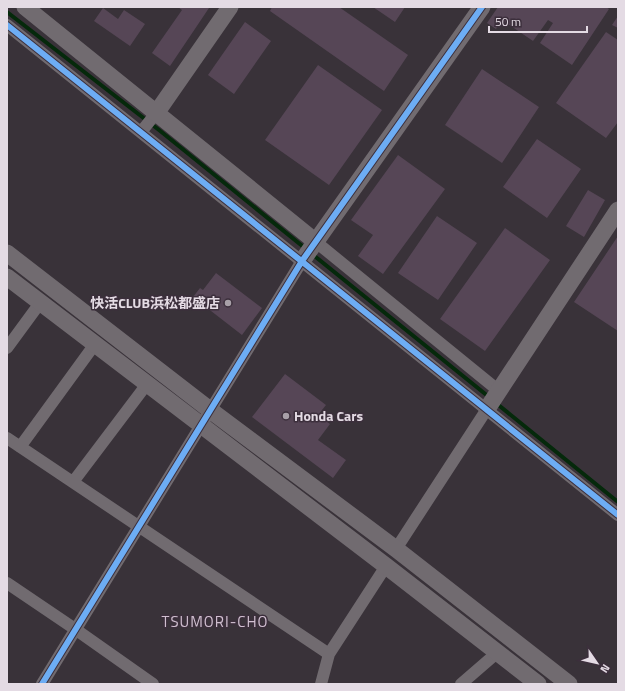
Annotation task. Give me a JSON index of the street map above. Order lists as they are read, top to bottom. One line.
{"districts":["TSUMORI-CHO"],"places":["快活CLUB浜松都盛店","Honda Cars"],"scale_bar":"50 m","north":"bottom right"}
